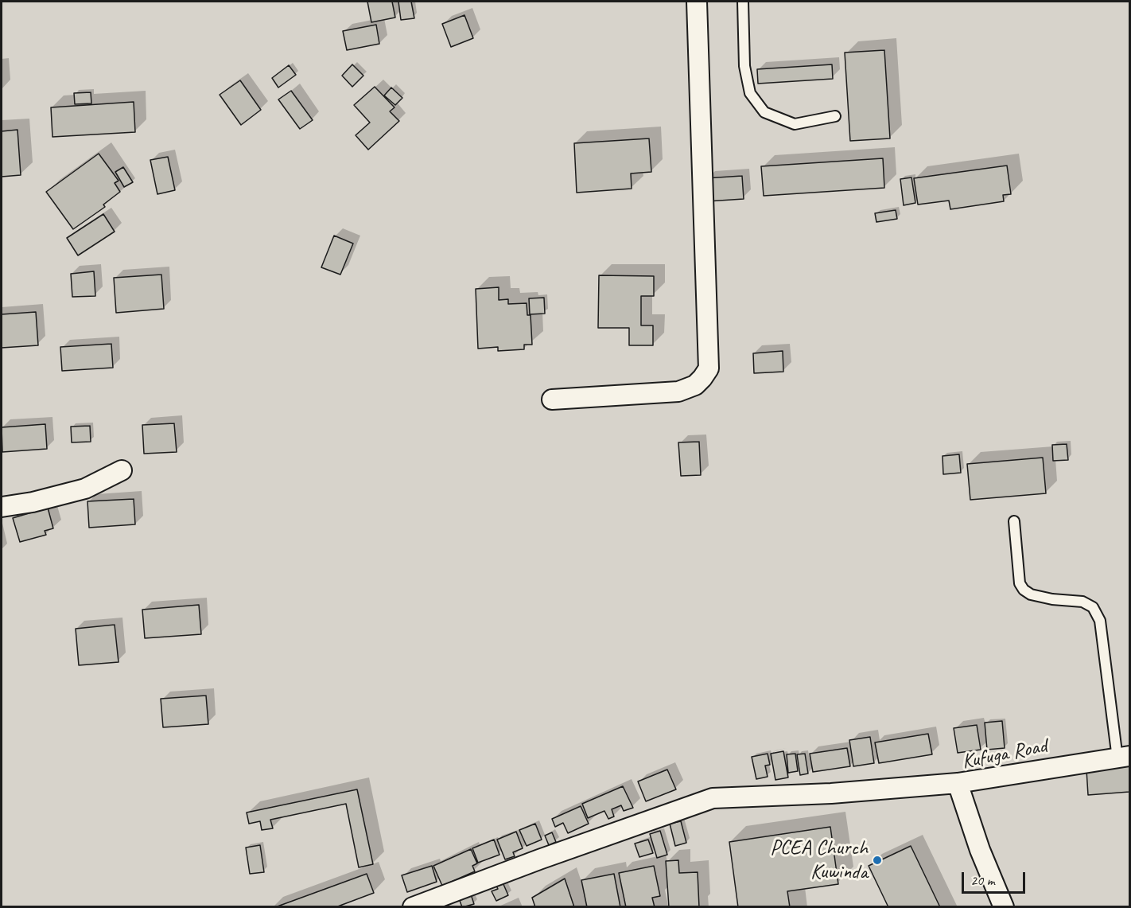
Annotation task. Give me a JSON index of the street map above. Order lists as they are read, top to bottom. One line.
{"streets":{"street":["Kufuga Road"]},"places":["PCEA Church Kuwinda"],"scale_bar":"20 m"}
